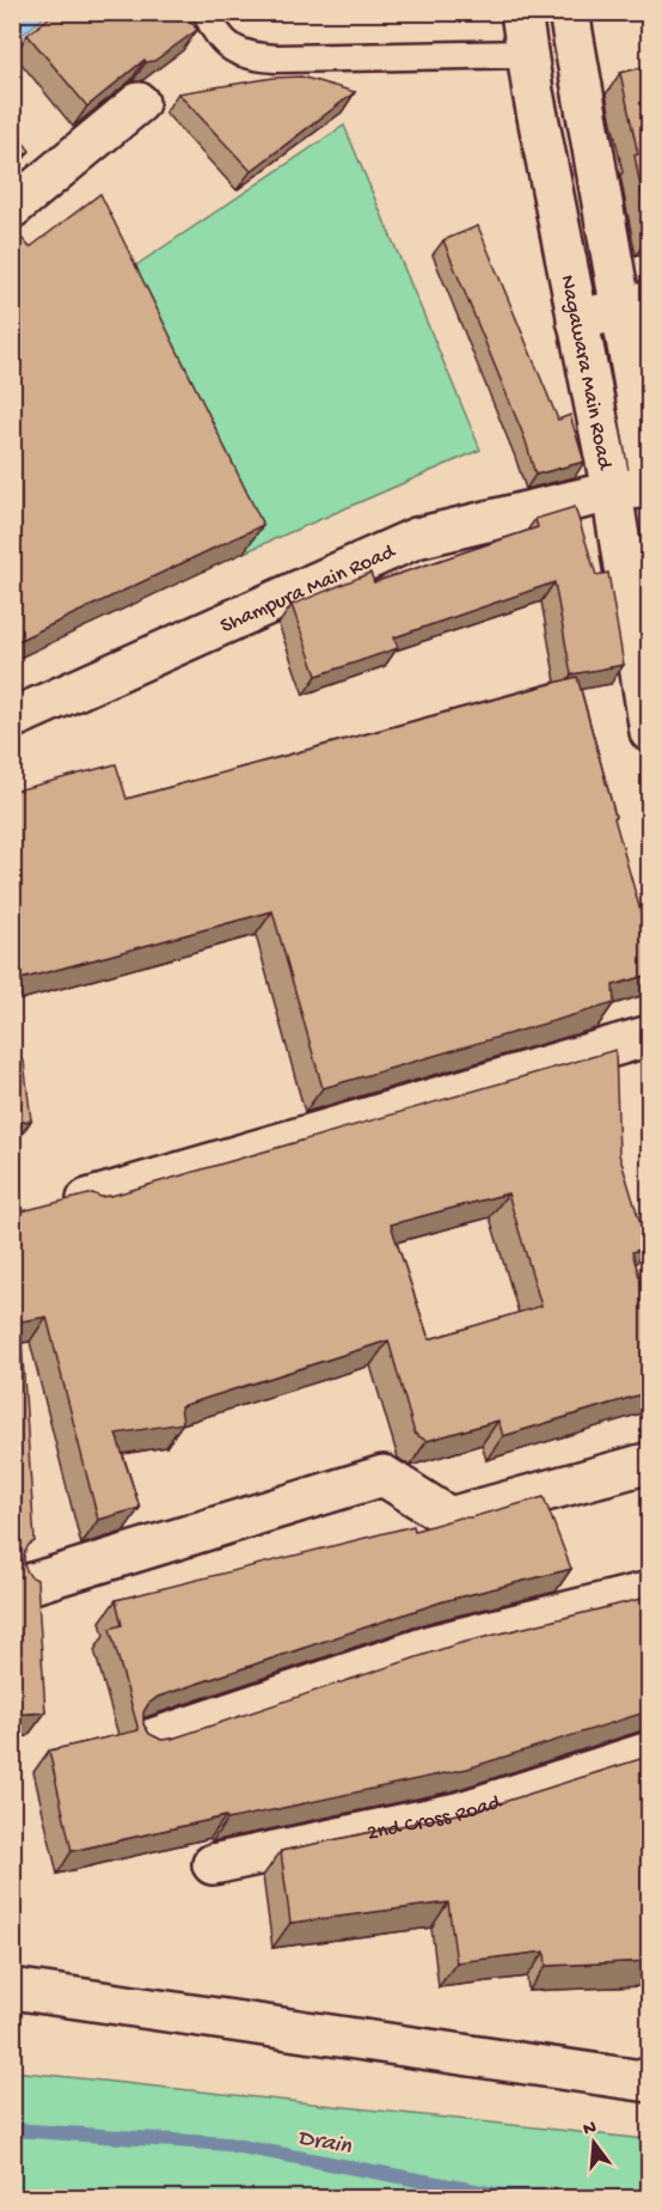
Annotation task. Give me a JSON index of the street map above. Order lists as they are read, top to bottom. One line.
{"streets":{"street":["Nagawara Main Road","Shampura Main Road","2nd Cross Road"]},"crossings":[["Nagawara Main Road","Shampura Main Road"]],"water":["Drain"],"north":"top"}
